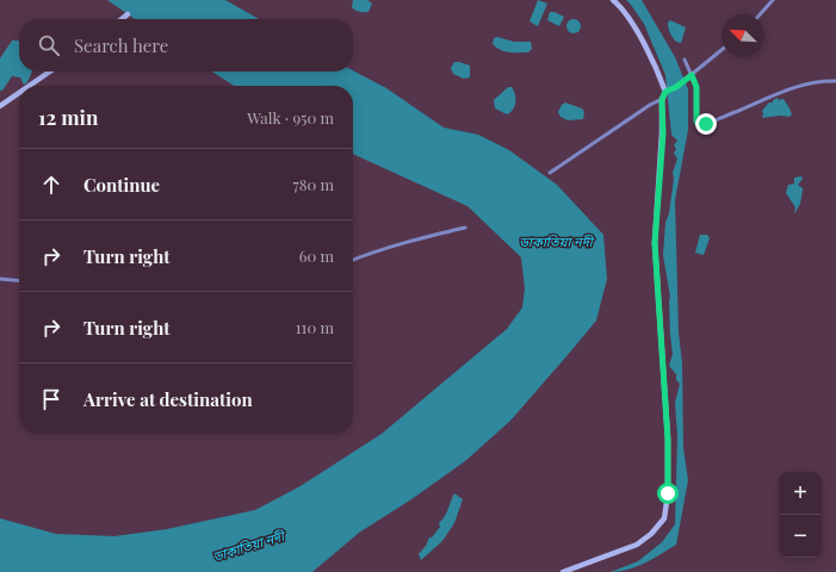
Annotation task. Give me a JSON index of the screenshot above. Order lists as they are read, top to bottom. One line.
{"water":["ডাকাতিয়া নদী"],"north":"top left","page":{"search":"Search here","heading":["12 min","Walk · 950 m"],"list":[["Continue","780 m"],["Turn right","60 m"],["Turn right","110 m"],"Arrive at destination"],"map_buttons":["+","−"]}}
